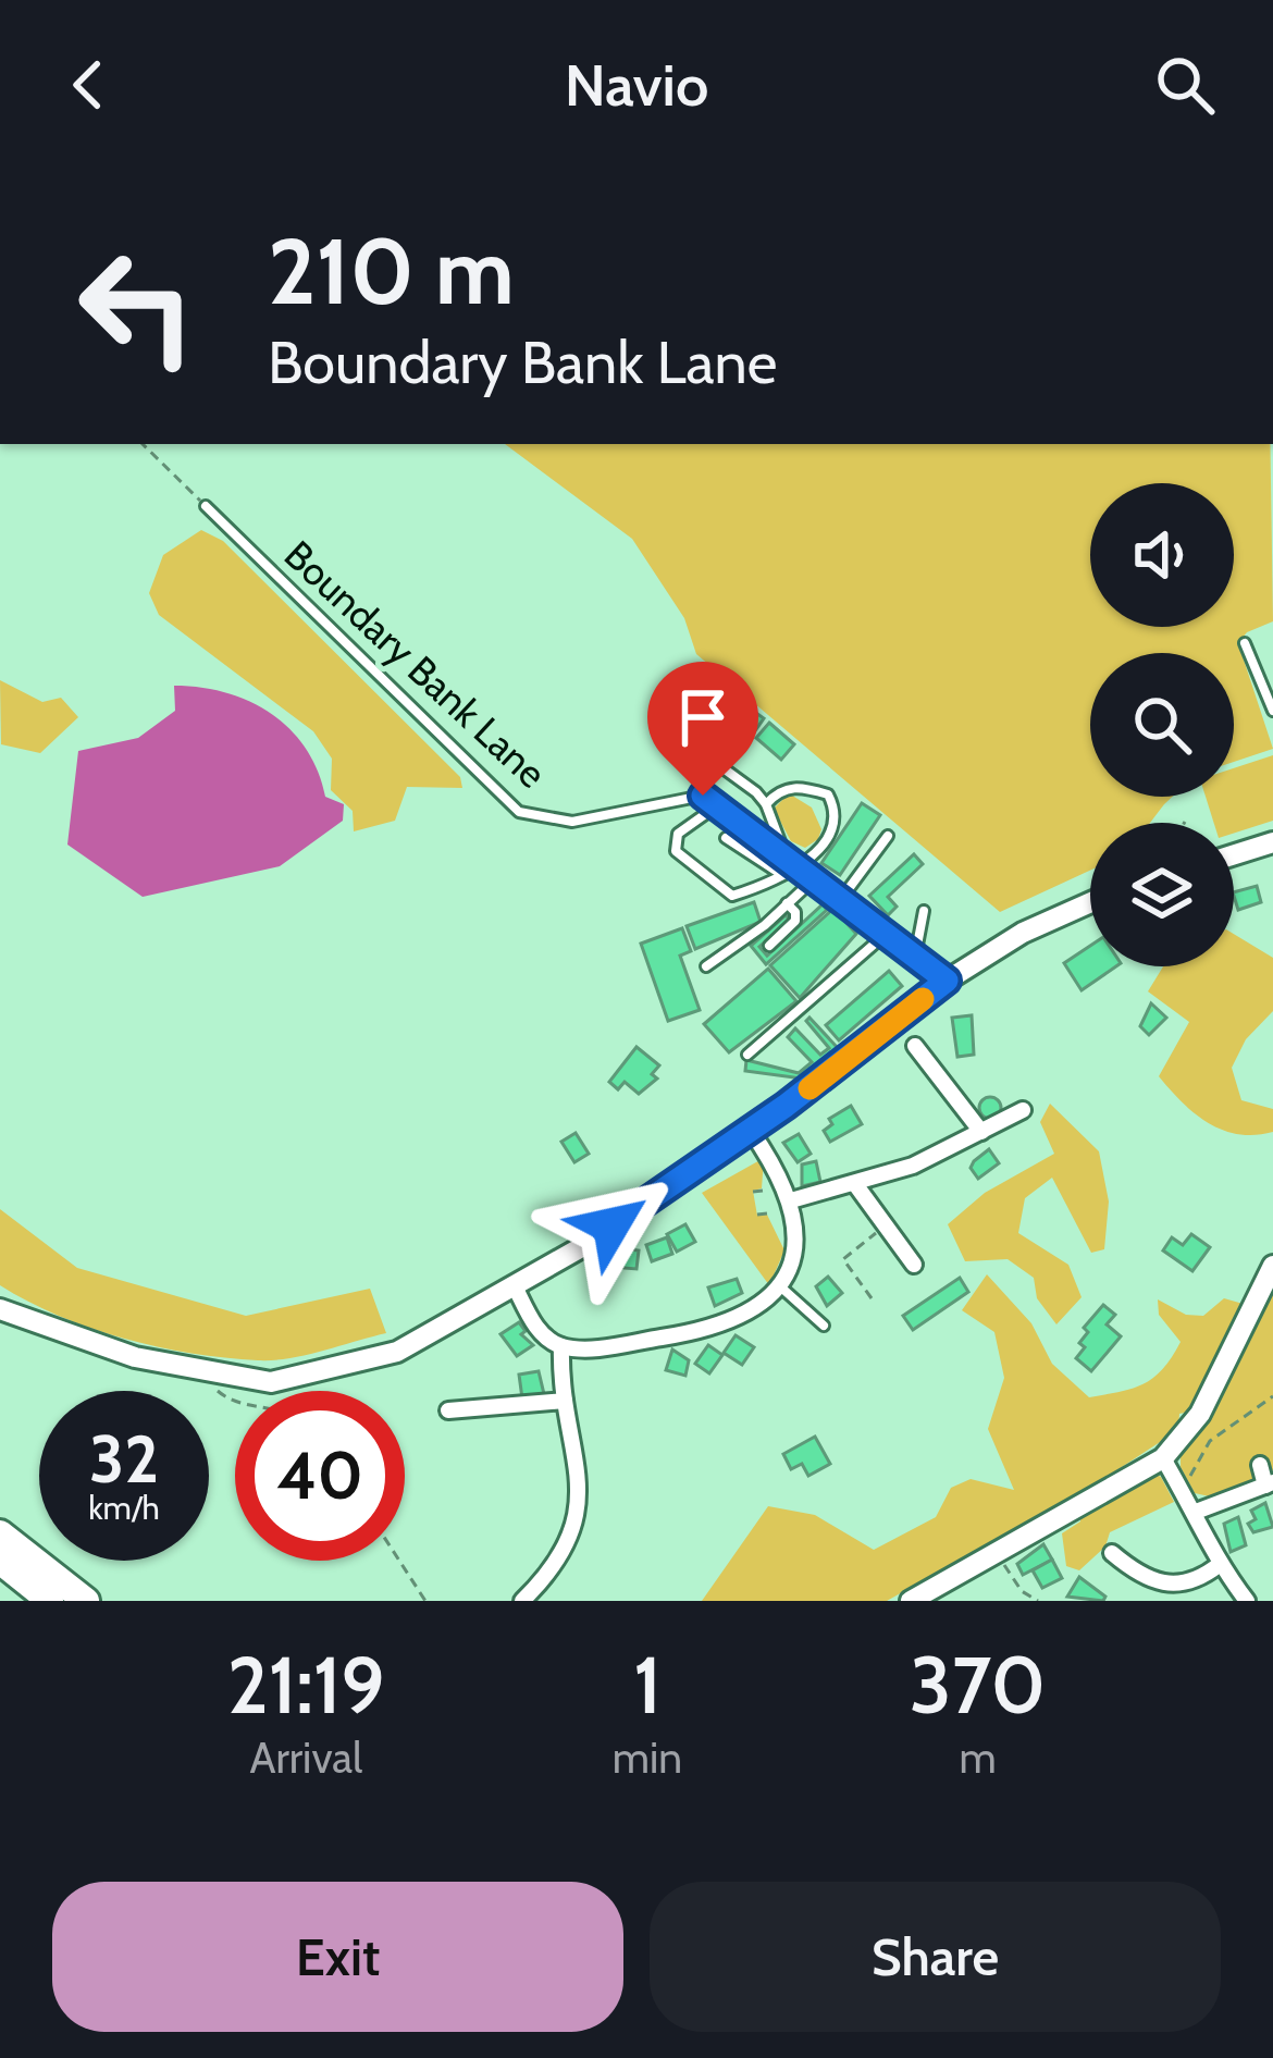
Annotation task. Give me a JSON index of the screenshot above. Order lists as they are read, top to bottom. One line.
{"streets":{"lane":["Boundary Bank Lane"]},"page":{"header":"Navio","turn":["210 m","Boundary Bank Lane"],"speed":"32 km/h","limit":"40","eta":["21:19","Arrival","1","min","370","m"],"buttons":["Exit","Share"]}}
